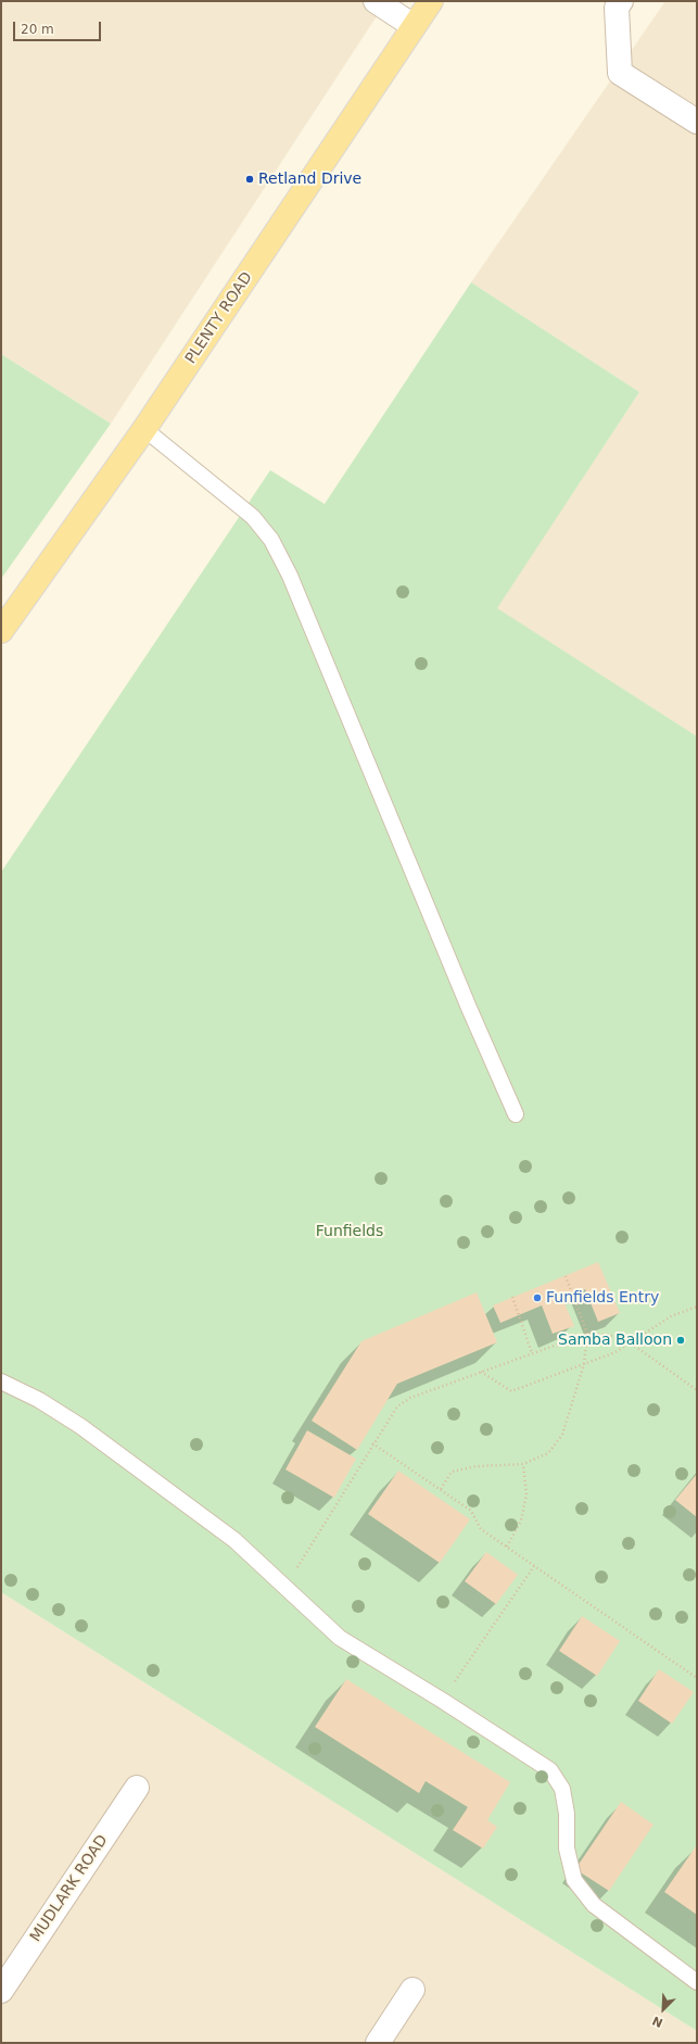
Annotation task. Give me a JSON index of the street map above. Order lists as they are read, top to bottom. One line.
{"streets":{"main road":["PLENTY ROAD"],"street":["MUDLARK ROAD"]},"parks":["Funfields"],"places":["Retland Drive","Funfields Entry","Samba Balloon"],"scale_bar":"20 m","north":"bottom left"}
